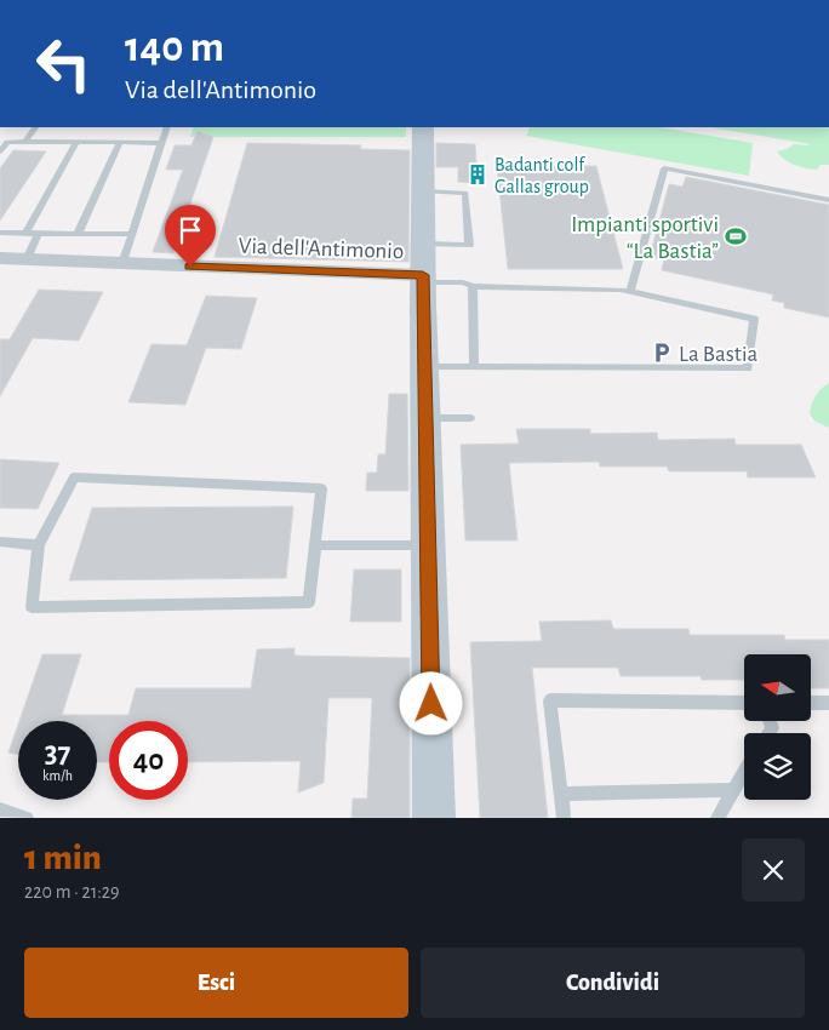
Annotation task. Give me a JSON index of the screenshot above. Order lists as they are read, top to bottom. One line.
{"streets":{"street":["Via dell'Antimonio"]},"places":{"building":["Badanti colf Gallas group"],"sports":["Impianti sportivi “La Bastia”"],"parking":["La Bastia"]},"north":"left","page":{"turn":["140 m","Via dell'Antimonio"],"speed":"37 km/h","limit":"40","heading":["1 min","220 m · 21:29"],"buttons":["Esci","Condividi"]}}
